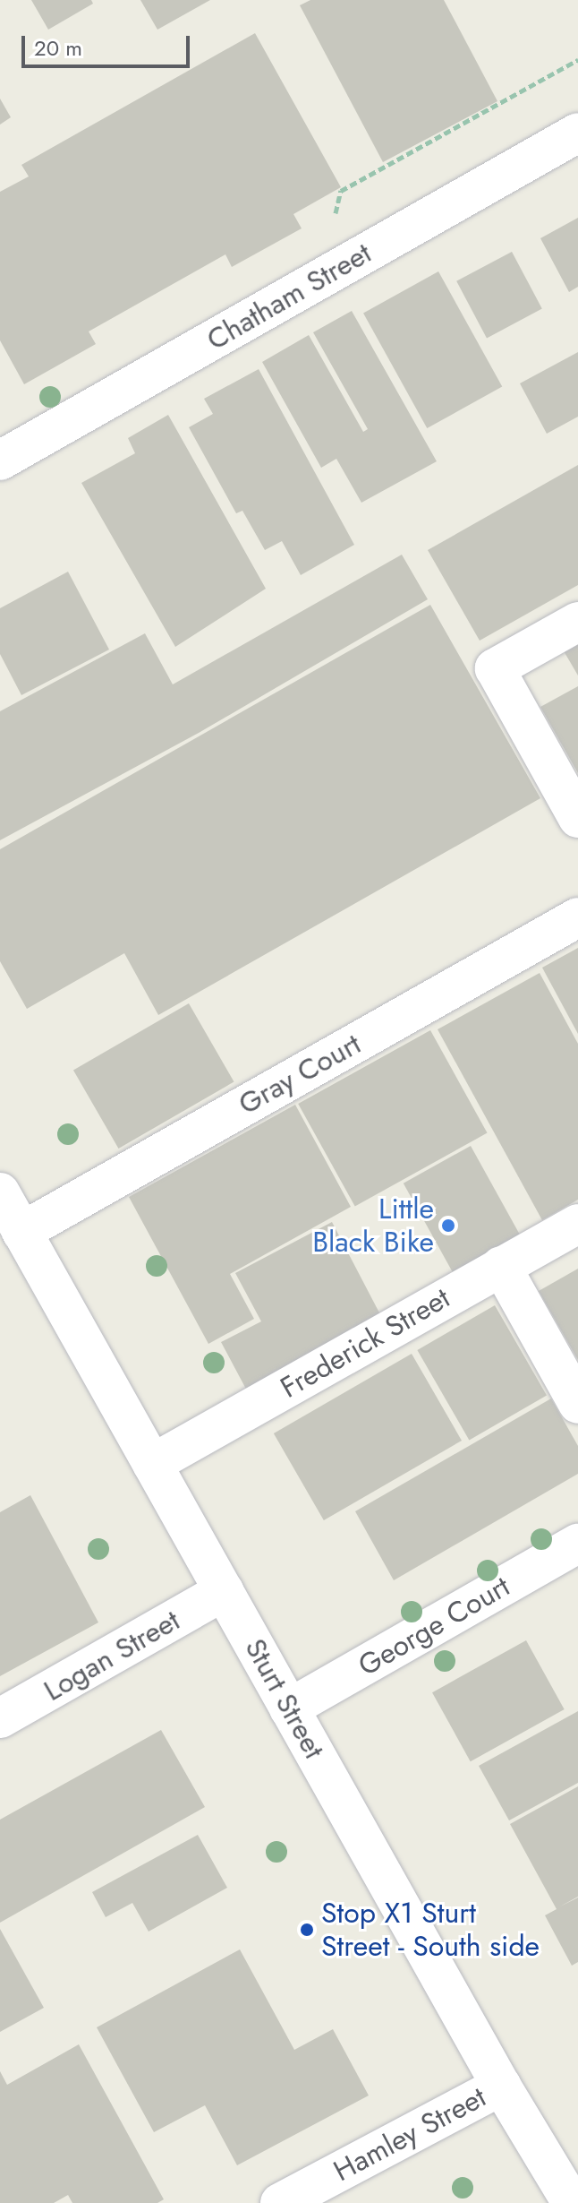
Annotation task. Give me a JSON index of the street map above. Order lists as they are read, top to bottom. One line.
{"streets":{"street":["Chatham Street","Gray Court","Frederick Street","George Court","Logan Street","Sturt Street","Hamley Street"]},"crossings":[["Gray Court","Sturt Street"],["Frederick Street","Sturt Street"],["George Court","Sturt Street"],["Logan Street","Sturt Street"],["Sturt Street","Hamley Street"]],"places":["Little Black Bike","Stop X1 Sturt Street - South side"],"scale_bar":"20 m"}
